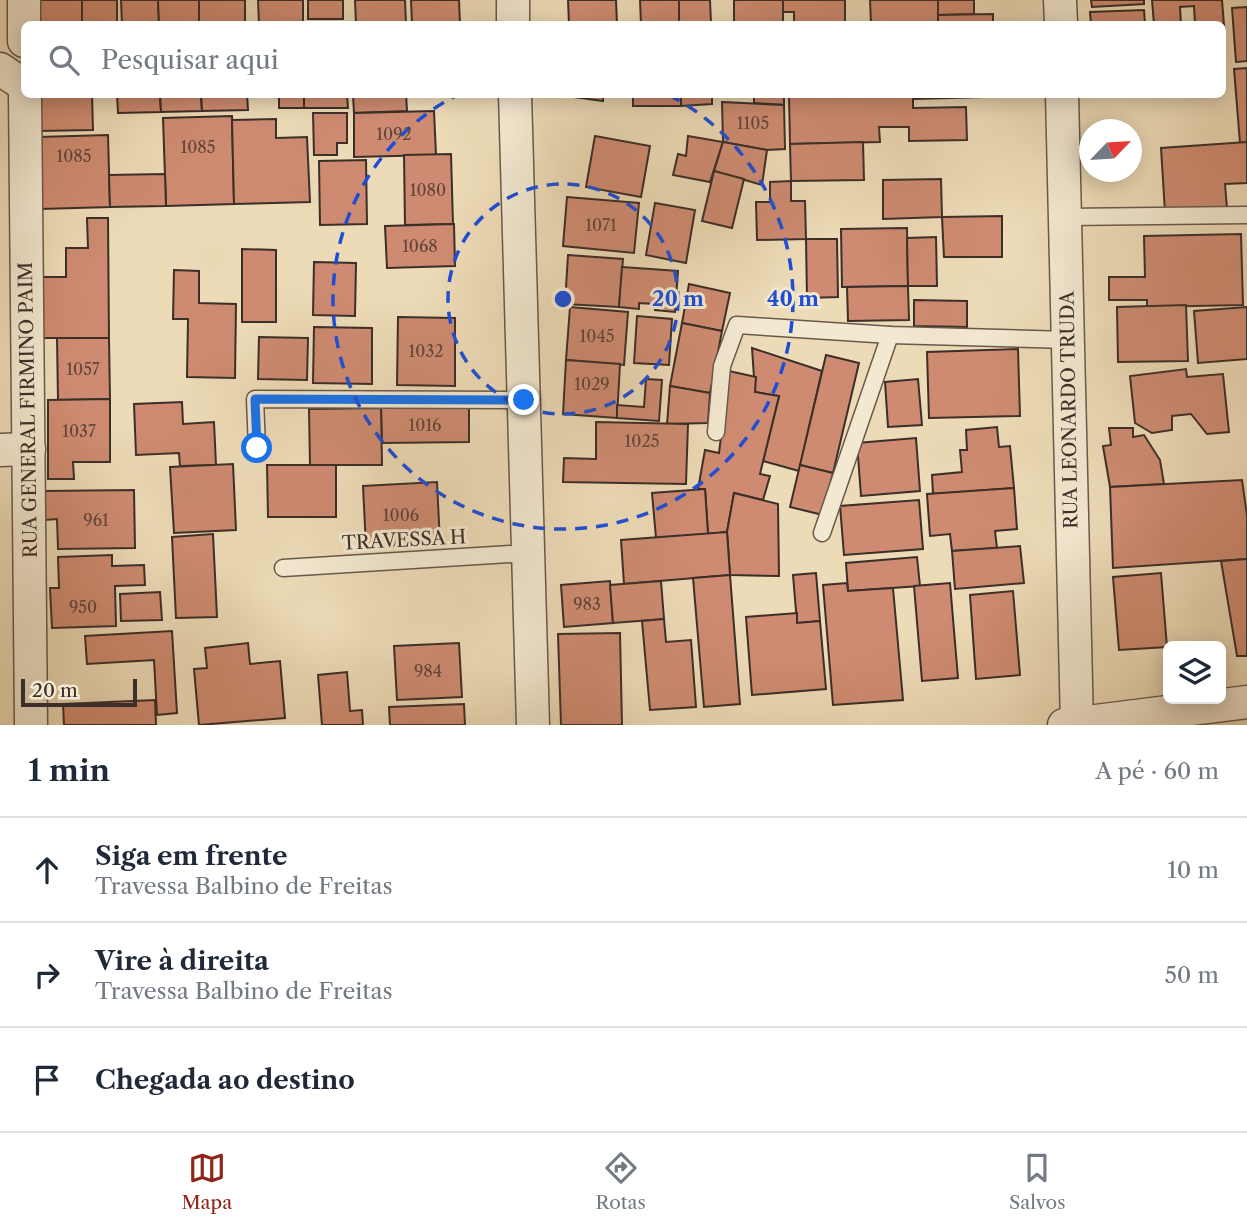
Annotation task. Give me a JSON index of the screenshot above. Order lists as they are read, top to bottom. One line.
{"streets":{"street":["RUA GENERAL FIRMINO PAIM","RUA LEONARDO TRUDA"],"lane":["TRAVESSA H"]},"house_numbers":["1105","1092","1085","1085","1080","1071","1068","1045","1032","1057","1029","1016","1037","1025","1006","961","983","950","984"],"scale_bar":"20 m","north":"top right","page":{"search":"Pesquisar aqui","scale":"20 m","heading":["1 min","A pé · 60 m"],"list":[["Siga em frente","Travessa Balbino de Freitas","10 m"],["Vire à direita","Travessa Balbino de Freitas","50 m"],"Chegada ao destino"],"nav":["Mapa","Rotas","Salvos"]},"rings":["20 m","40 m"]}
